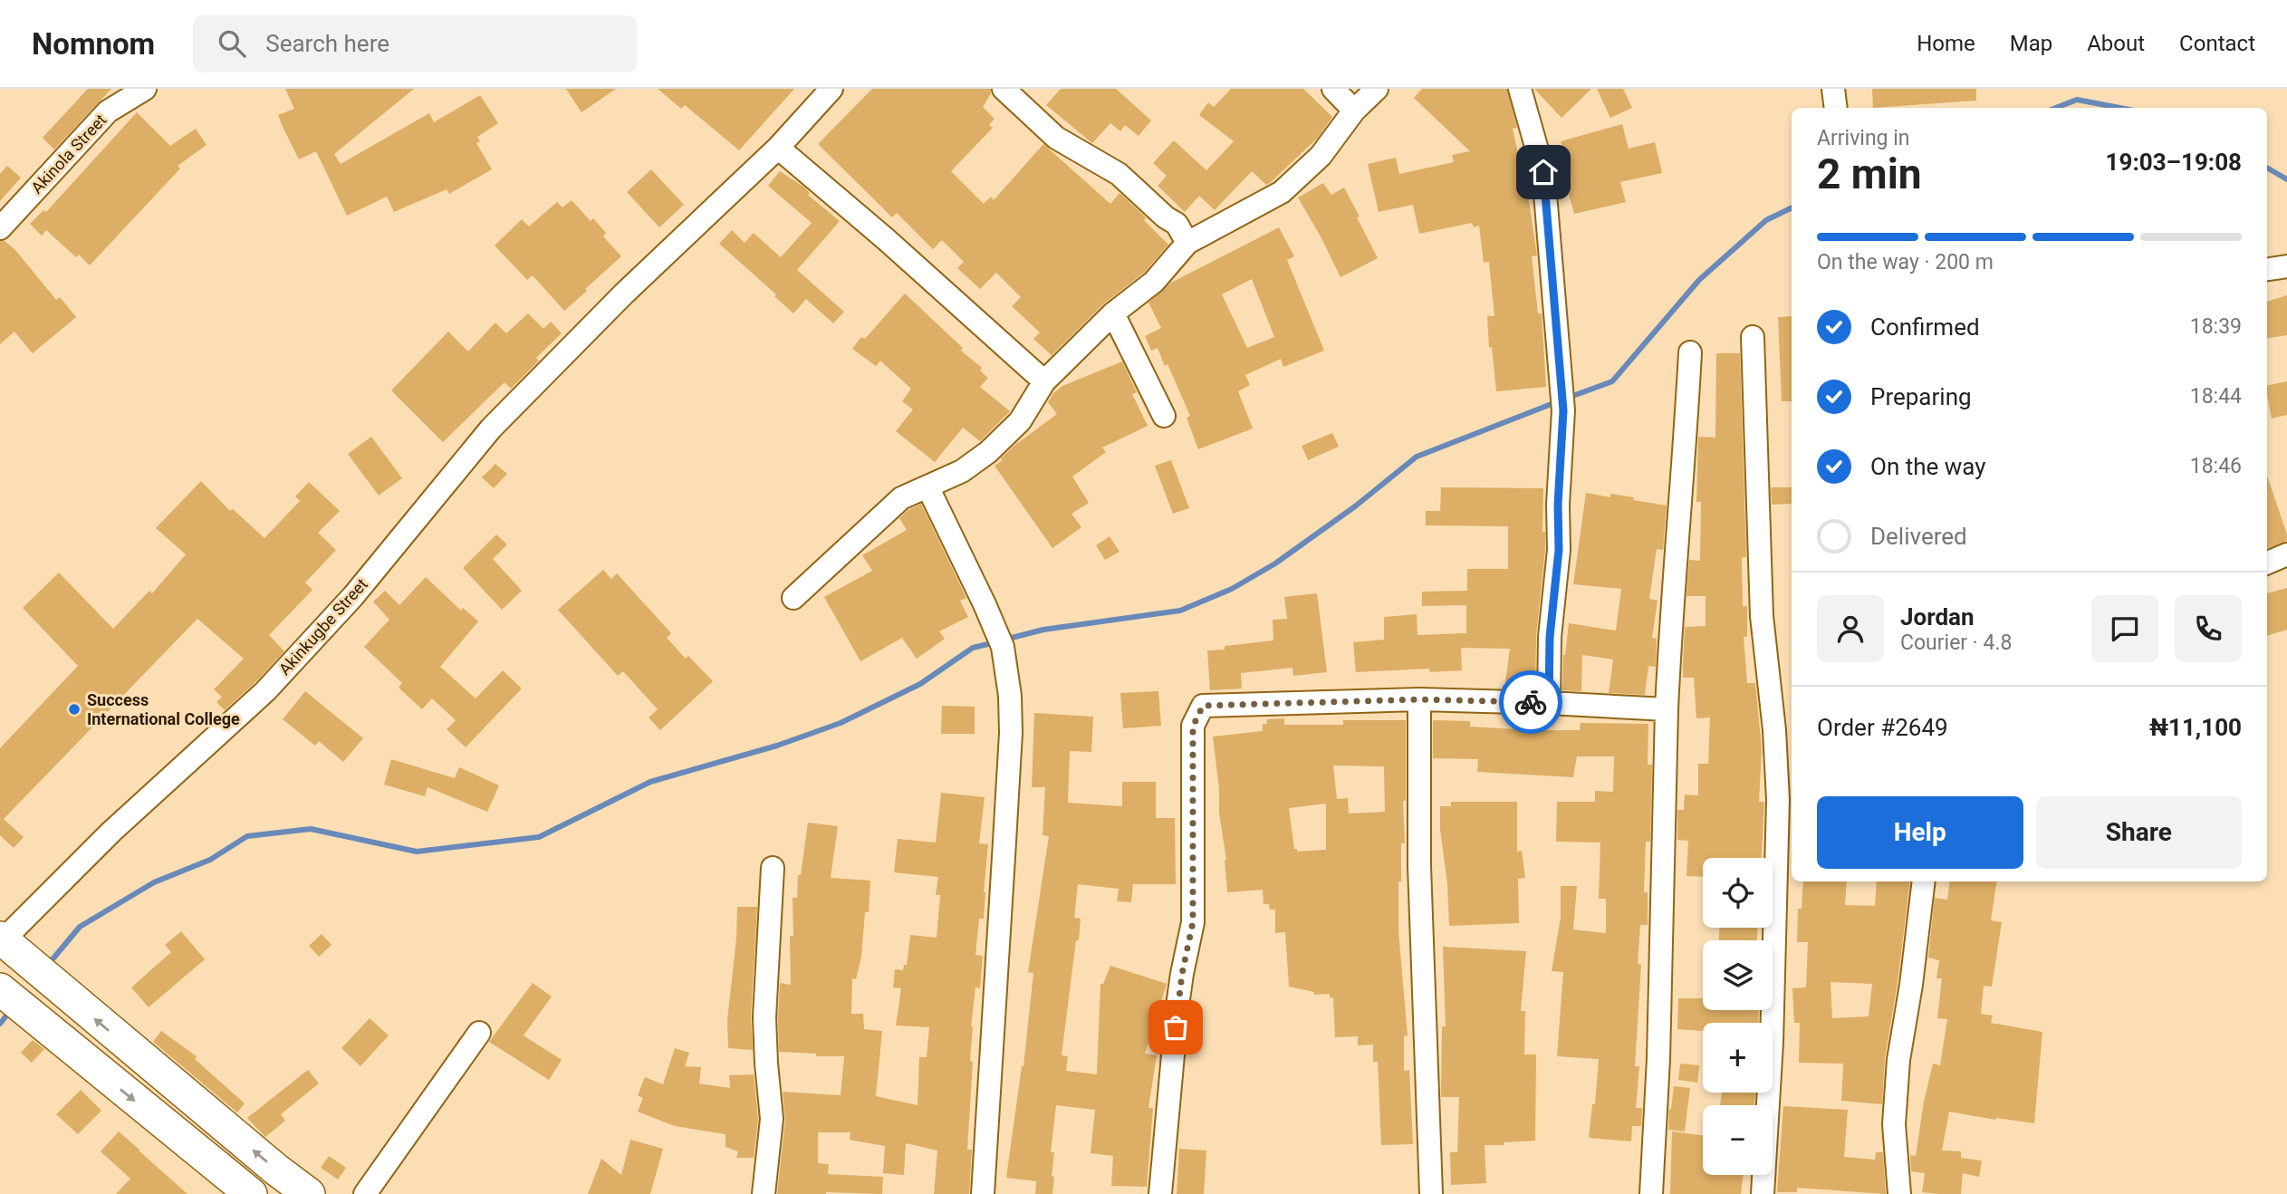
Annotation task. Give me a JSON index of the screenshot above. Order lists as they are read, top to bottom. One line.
{"streets":{"street":["Akinola Street","Akinkugbe Street"]},"places":["Success International College"],"page":{"header":"Nomnom","search":"Search here","nav":["Home","Map","About","Contact"],"heading":["2 min","Arriving in","19:03–19:08"],"panel":["Jordan","Courier · 4.8","Order #2649","₦11,100"],"bar":"On the way · 200 m","list":[["Confirmed","18:39"],["Preparing","18:44"],["On the way","18:46"],"Delivered"],"buttons":["Help","Share"],"map_buttons":["+","−"]}}
